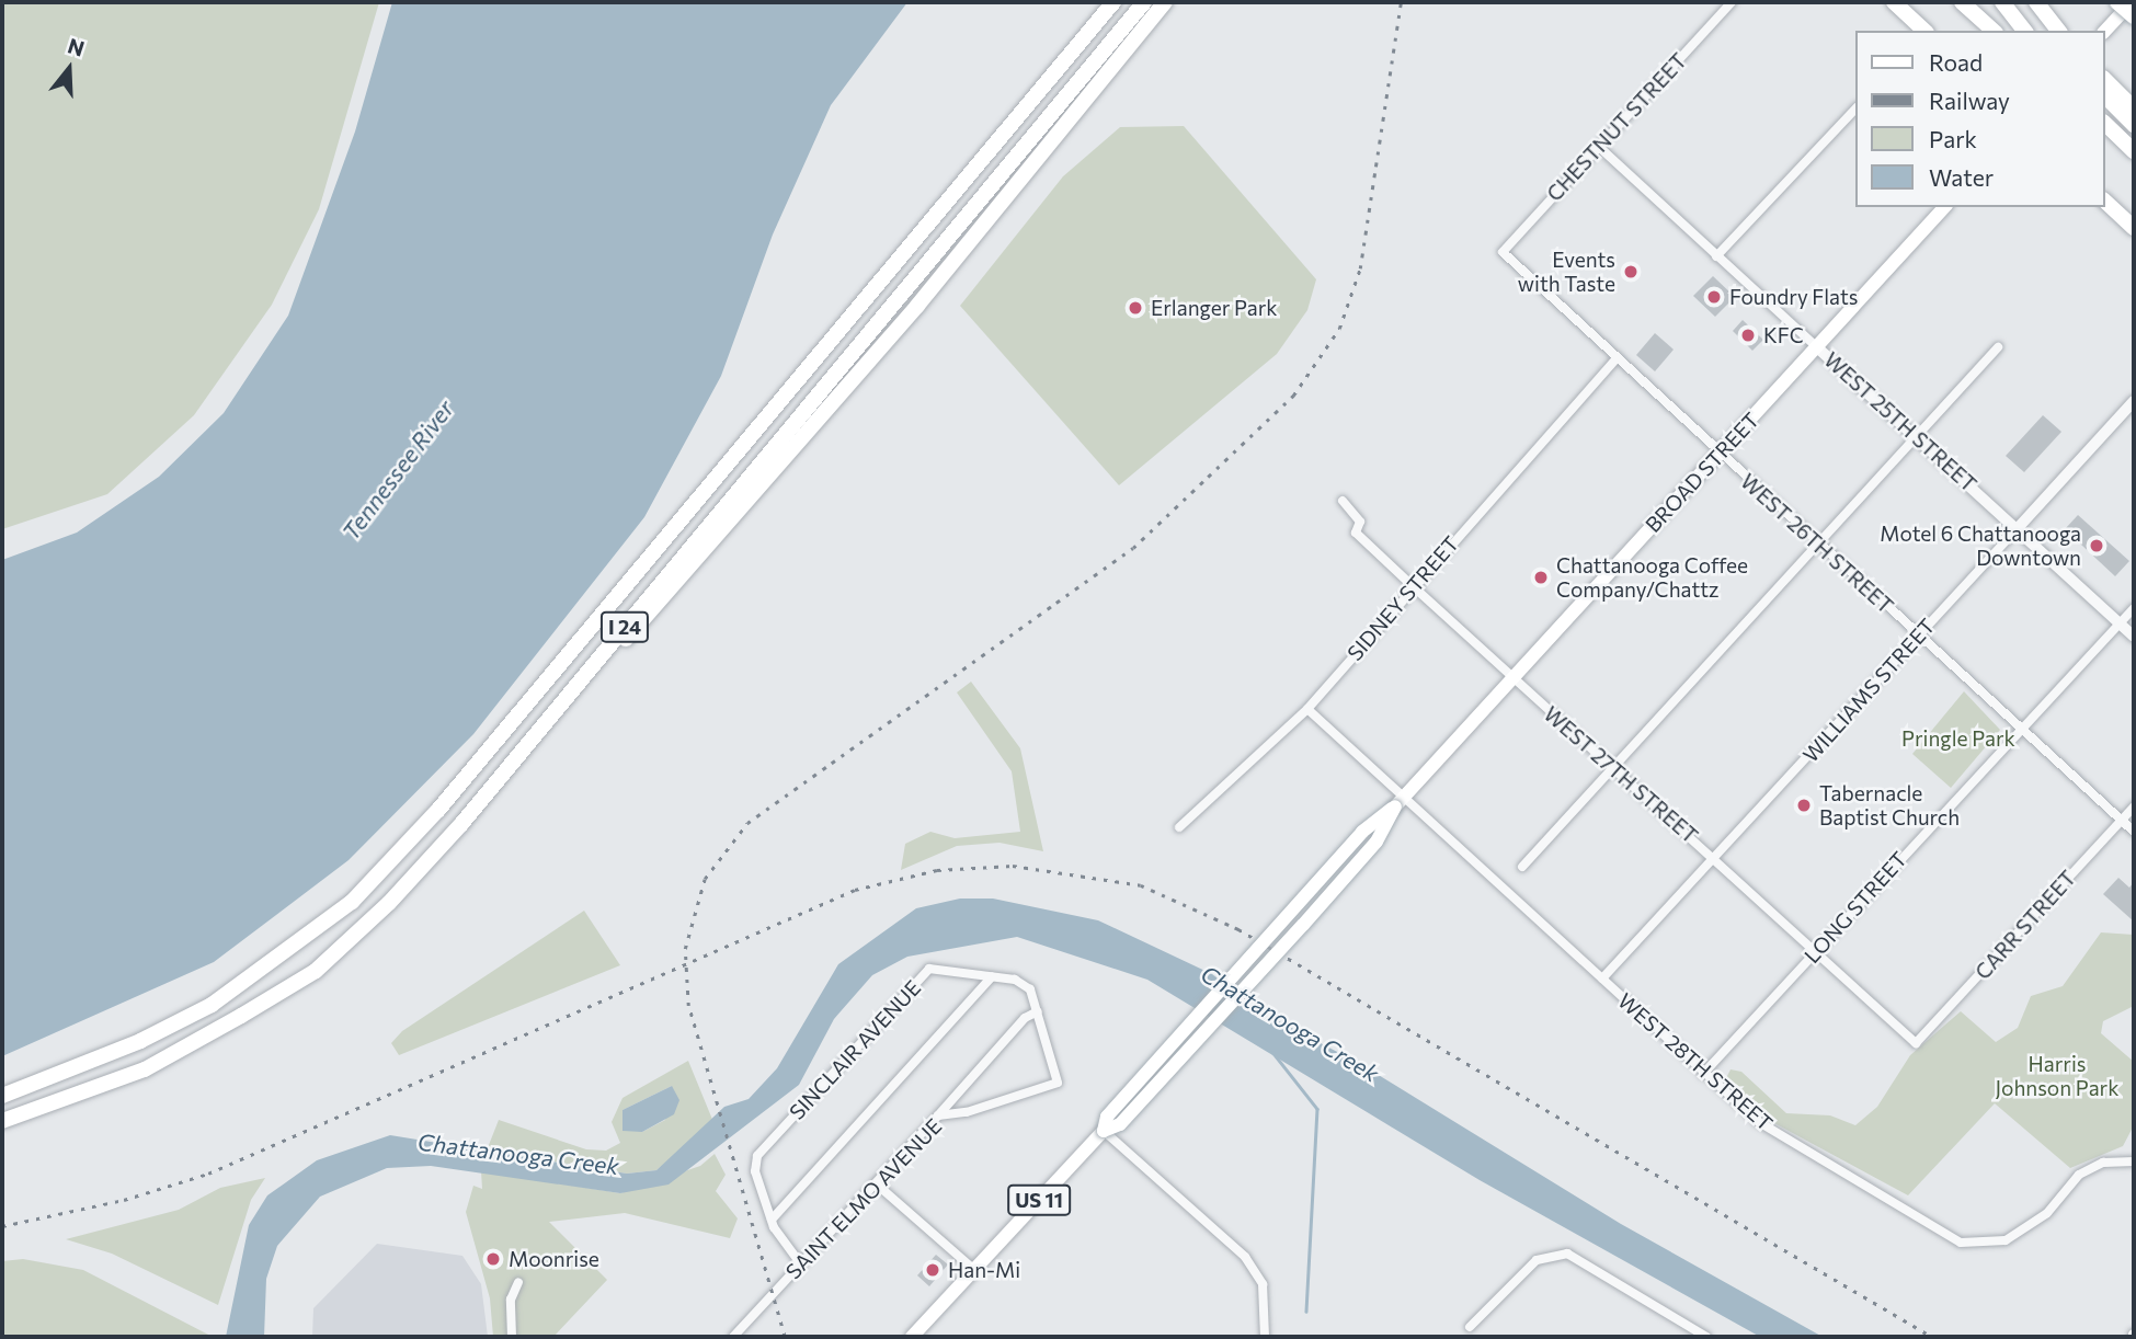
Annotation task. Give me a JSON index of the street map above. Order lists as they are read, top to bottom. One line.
{"streets":{"highway":["I 24"],"main road":["BROAD STREET","US 11"],"street":["CHESTNUT STREET","WEST 25TH STREET","WEST 26TH STREET","SIDNEY STREET","WILLIAMS STREET","WEST 27TH STREET","LONG STREET","CARR STREET","SINCLAIR AVENUE","WEST 28TH STREET","SAINT ELMO AVENUE"]},"crossings":[["CHESTNUT STREET","WEST 25TH STREET"],["CHESTNUT STREET","WEST 26TH STREET"],["WEST 25TH STREET","BROAD STREET"],["WEST 25TH STREET","WILLIAMS STREET"],["WEST 25TH STREET","LONG STREET"],["BROAD STREET","WEST 26TH STREET"],["BROAD STREET","WEST 27TH STREET"],["BROAD STREET","WEST 28TH STREET"],["WEST 26TH STREET","SIDNEY STREET"],["WEST 26TH STREET","WILLIAMS STREET"],["WEST 26TH STREET","LONG STREET"],["WEST 26TH STREET","CARR STREET"],["SIDNEY STREET","WEST 27TH STREET"],["SIDNEY STREET","WEST 28TH STREET"],["WILLIAMS STREET","WEST 27TH STREET"],["WILLIAMS STREET","WEST 28TH STREET"],["WEST 27TH STREET","LONG STREET"],["WEST 27TH STREET","CARR STREET"],["LONG STREET","WEST 28TH STREET"],["SINCLAIR AVENUE","SAINT ELMO AVENUE"]],"water":["Tennessee River","Chattanooga Creek"],"parks":["Pringle Park","Harris Johnson Park"],"places":["Events with Taste","Foundry Flats","Erlanger Park","KFC","Motel 6 Chattanooga Downtown","Chattanooga Coffee Company/Chattz","Tabernacle Baptist Church","Moonrise","Han-Mi"],"legend":["Road","Railway","Park","Water"],"north":"top"}
